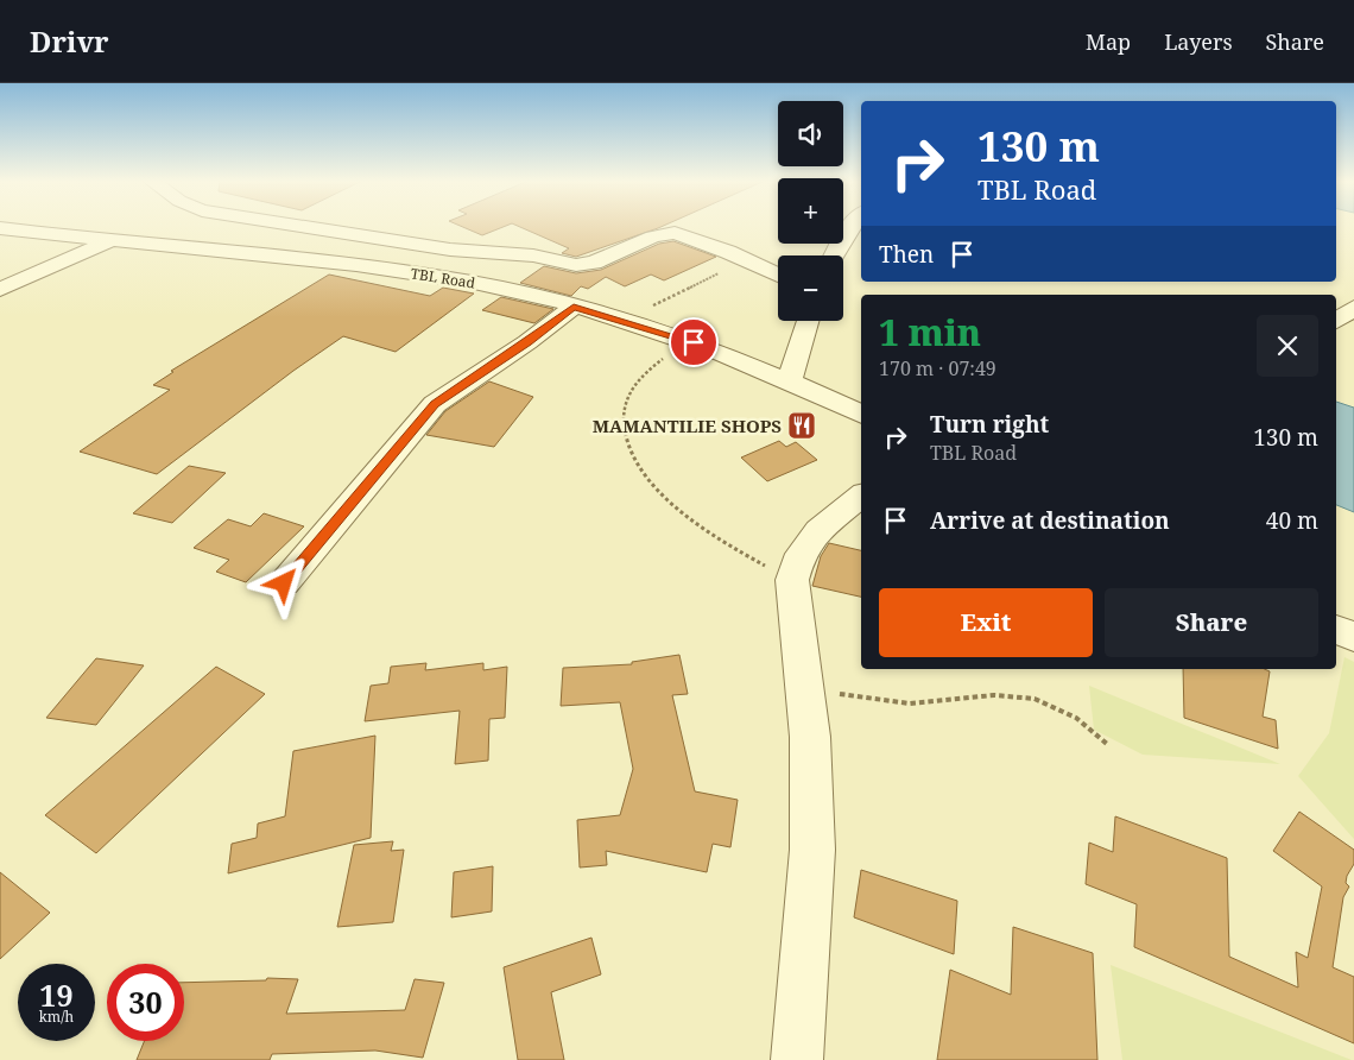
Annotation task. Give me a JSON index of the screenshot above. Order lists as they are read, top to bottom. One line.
{"streets":{"street":["TBL Road"]},"places":{"restaurant":["MAMANTILIE SHOPS"]},"page":{"header":"Drivr","nav":["Map","Layers","Share"],"map_buttons":["+","−"],"turn":["130 m","TBL Road"],"then":"Then","heading":["1 min","170 m · 07:49"],"list":[{"name":"Turn right","note":"TBL Road","value":"130 m"},{"name":"Arrive at destination","value":"40 m"}],"buttons":["Exit","Share"],"speed":"19 km/h","limit":"30"}}
